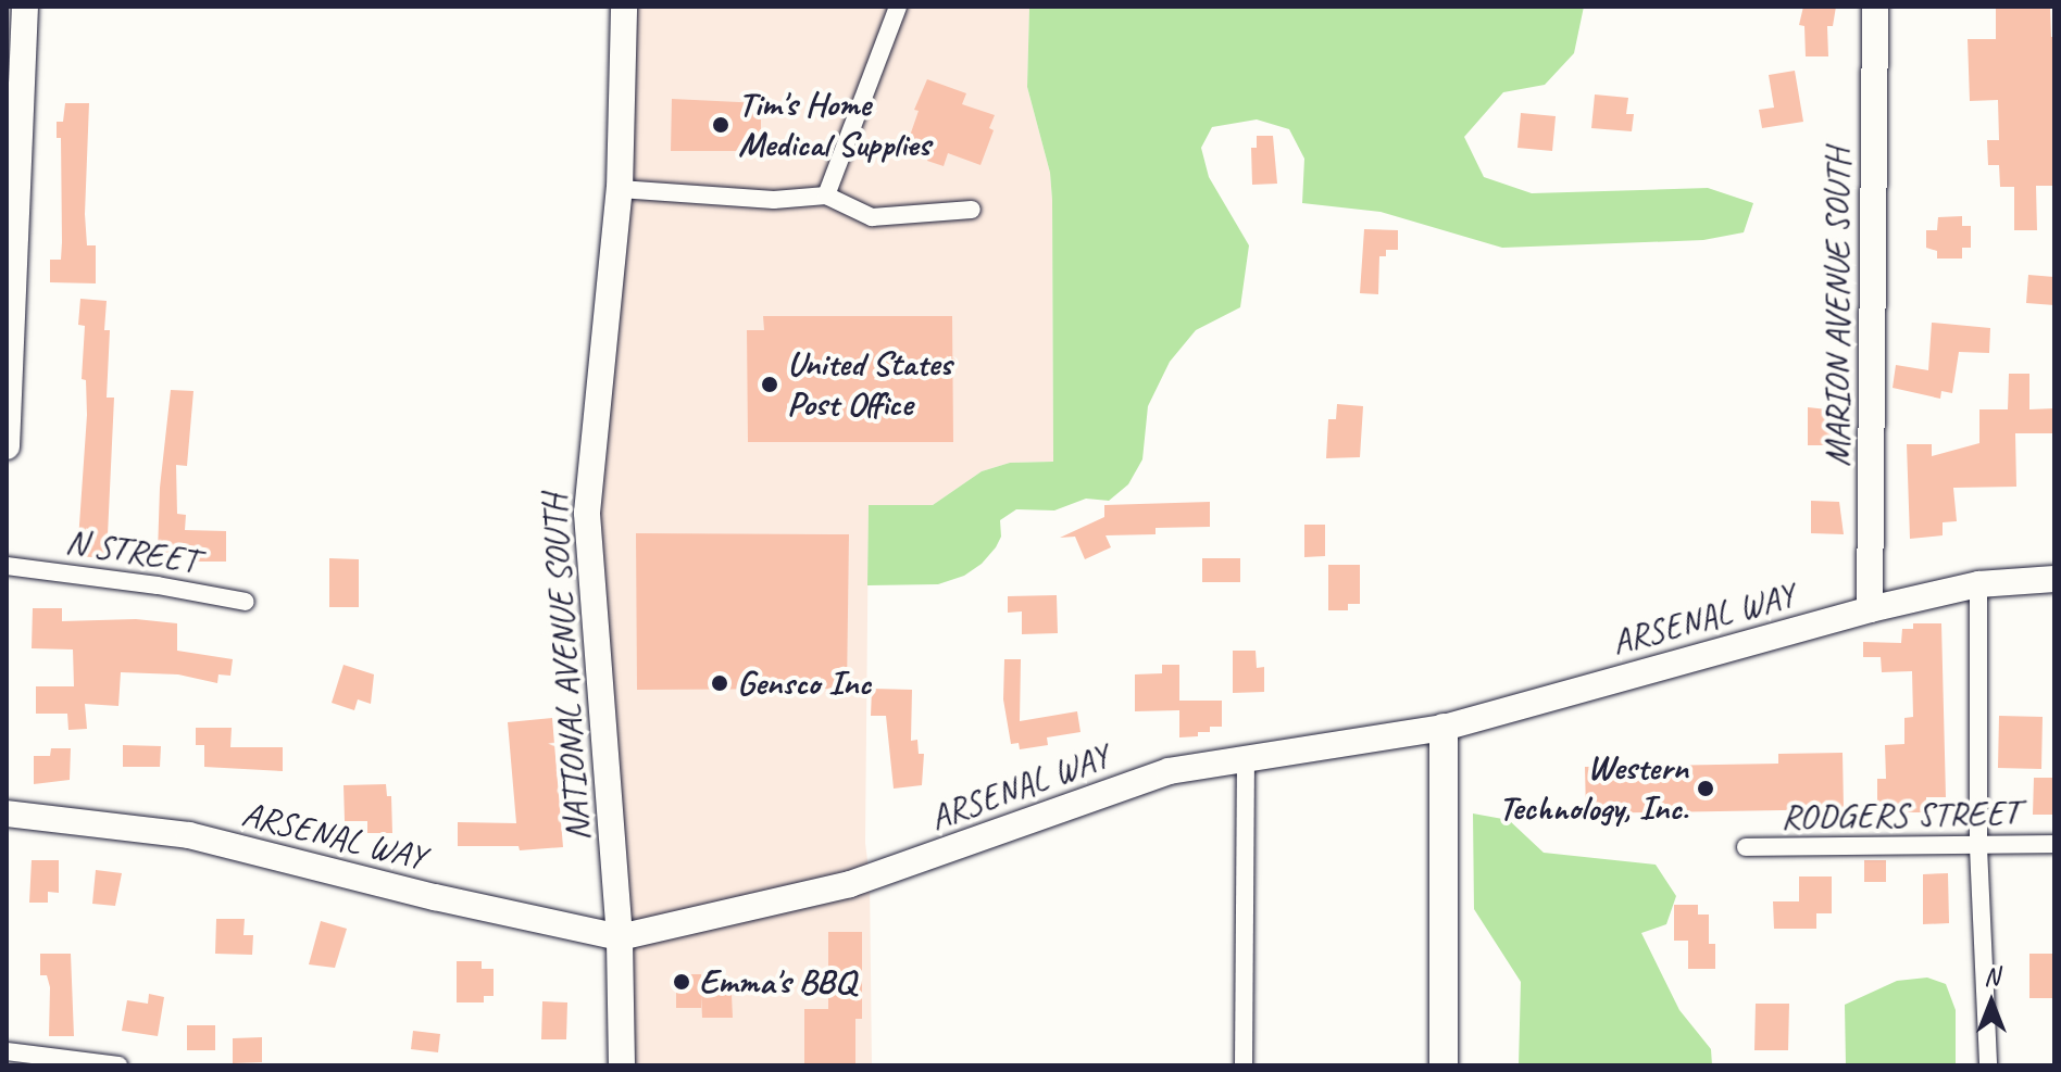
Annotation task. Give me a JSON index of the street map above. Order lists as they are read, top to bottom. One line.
{"streets":{"main road":["MARION AVENUE SOUTH","ARSENAL WAY","NATIONAL AVENUE SOUTH"],"street":["N STREET","RODGERS STREET"]},"crossings":[["MARION AVENUE SOUTH","ARSENAL WAY"],["ARSENAL WAY","NATIONAL AVENUE SOUTH"]],"places":["Tim's Home Medical Supplies","United States Post Office","Gensco Inc","Western Technology, Inc.","Emma's BBQ"],"north":"top"}
